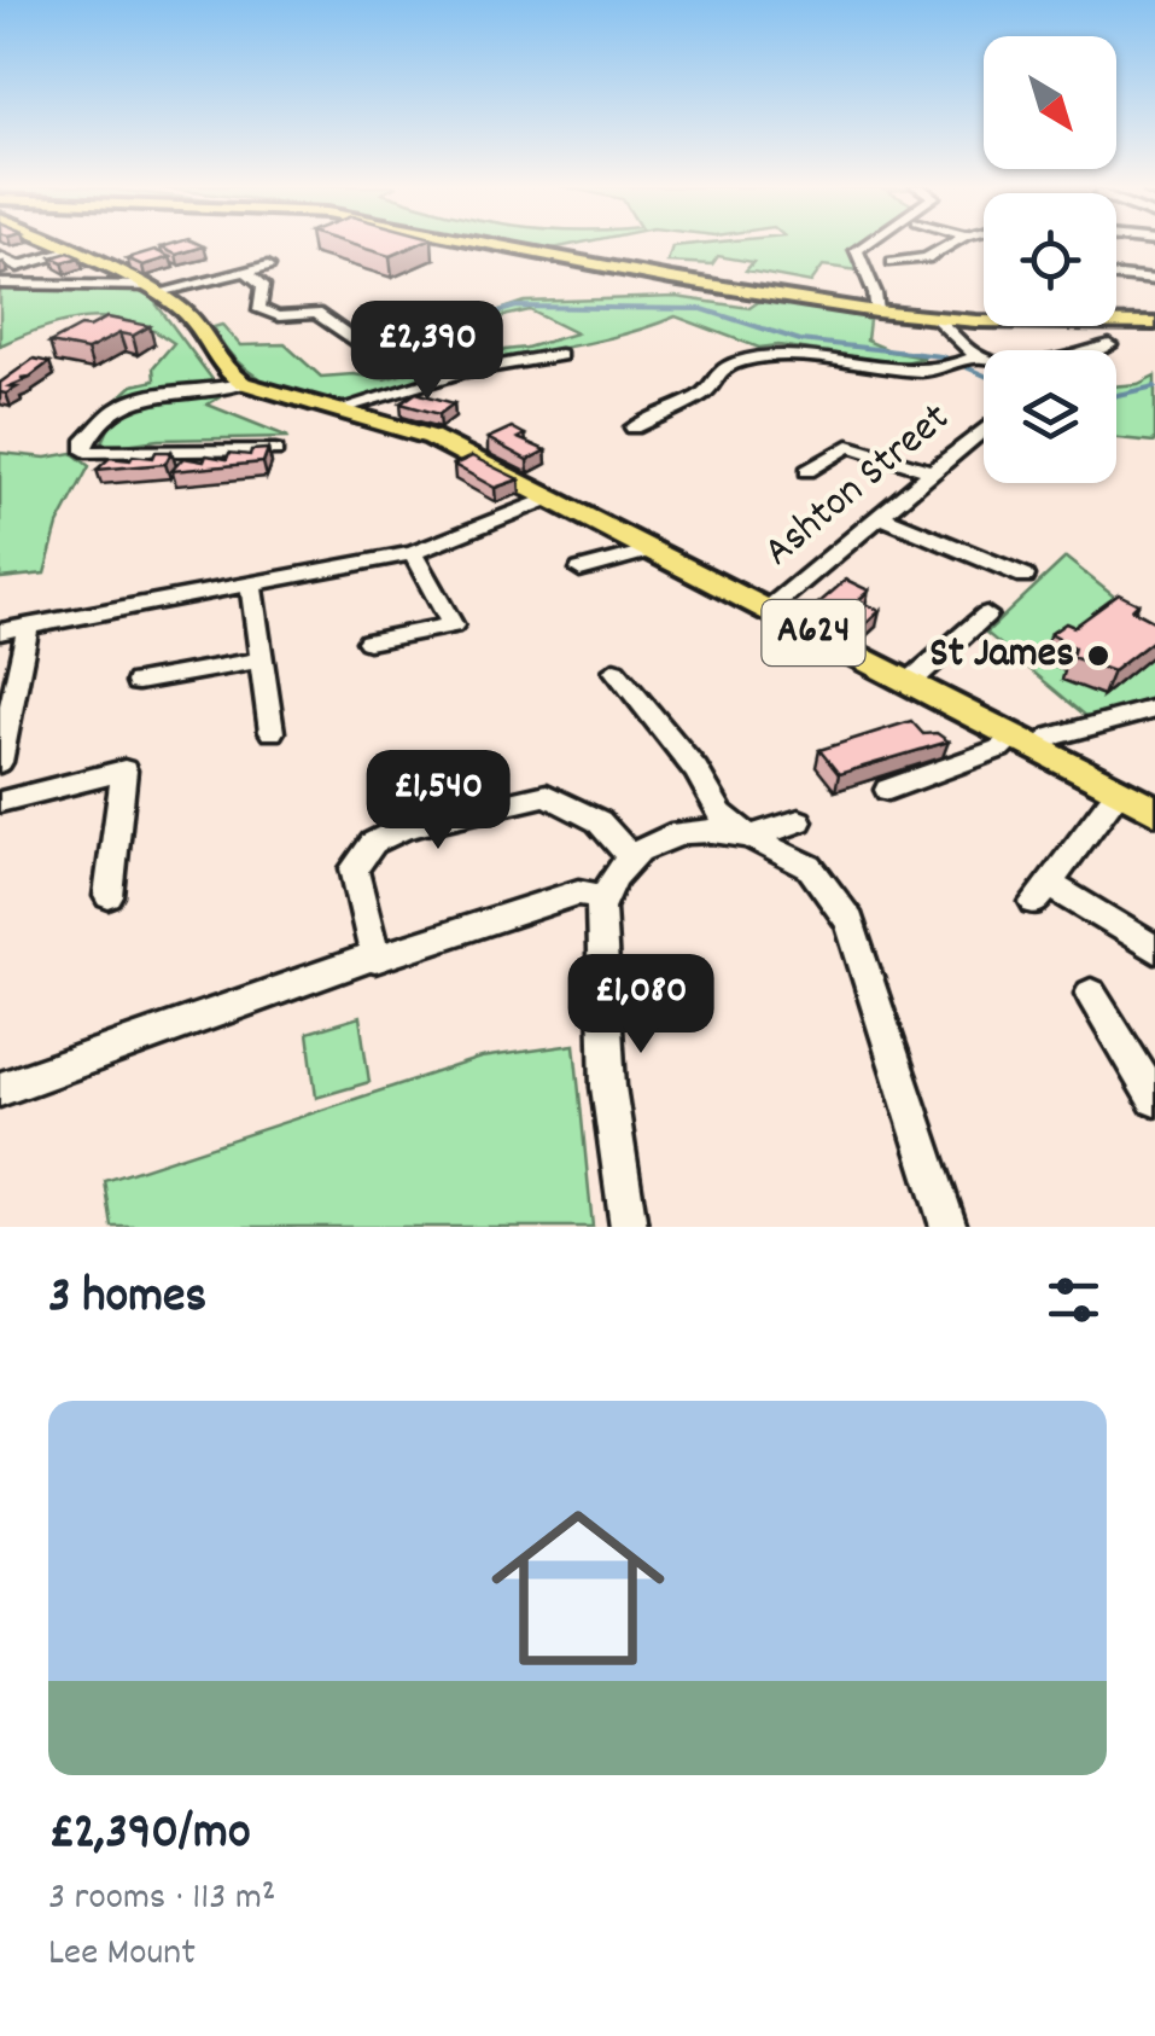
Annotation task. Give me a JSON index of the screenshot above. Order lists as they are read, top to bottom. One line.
{"streets":{"main road":["A624"],"street":["Ashton Street"]},"crossings":[["Ashton Street","A624"]],"places":["St James"],"north":"bottom right","page":{"price":["£2,390","£1,540","£1,080"],"heading":"3 homes","list":[{"name":"£2,390/mo","note":"3 rooms · 113 m² · Lee Mount"}]}}
